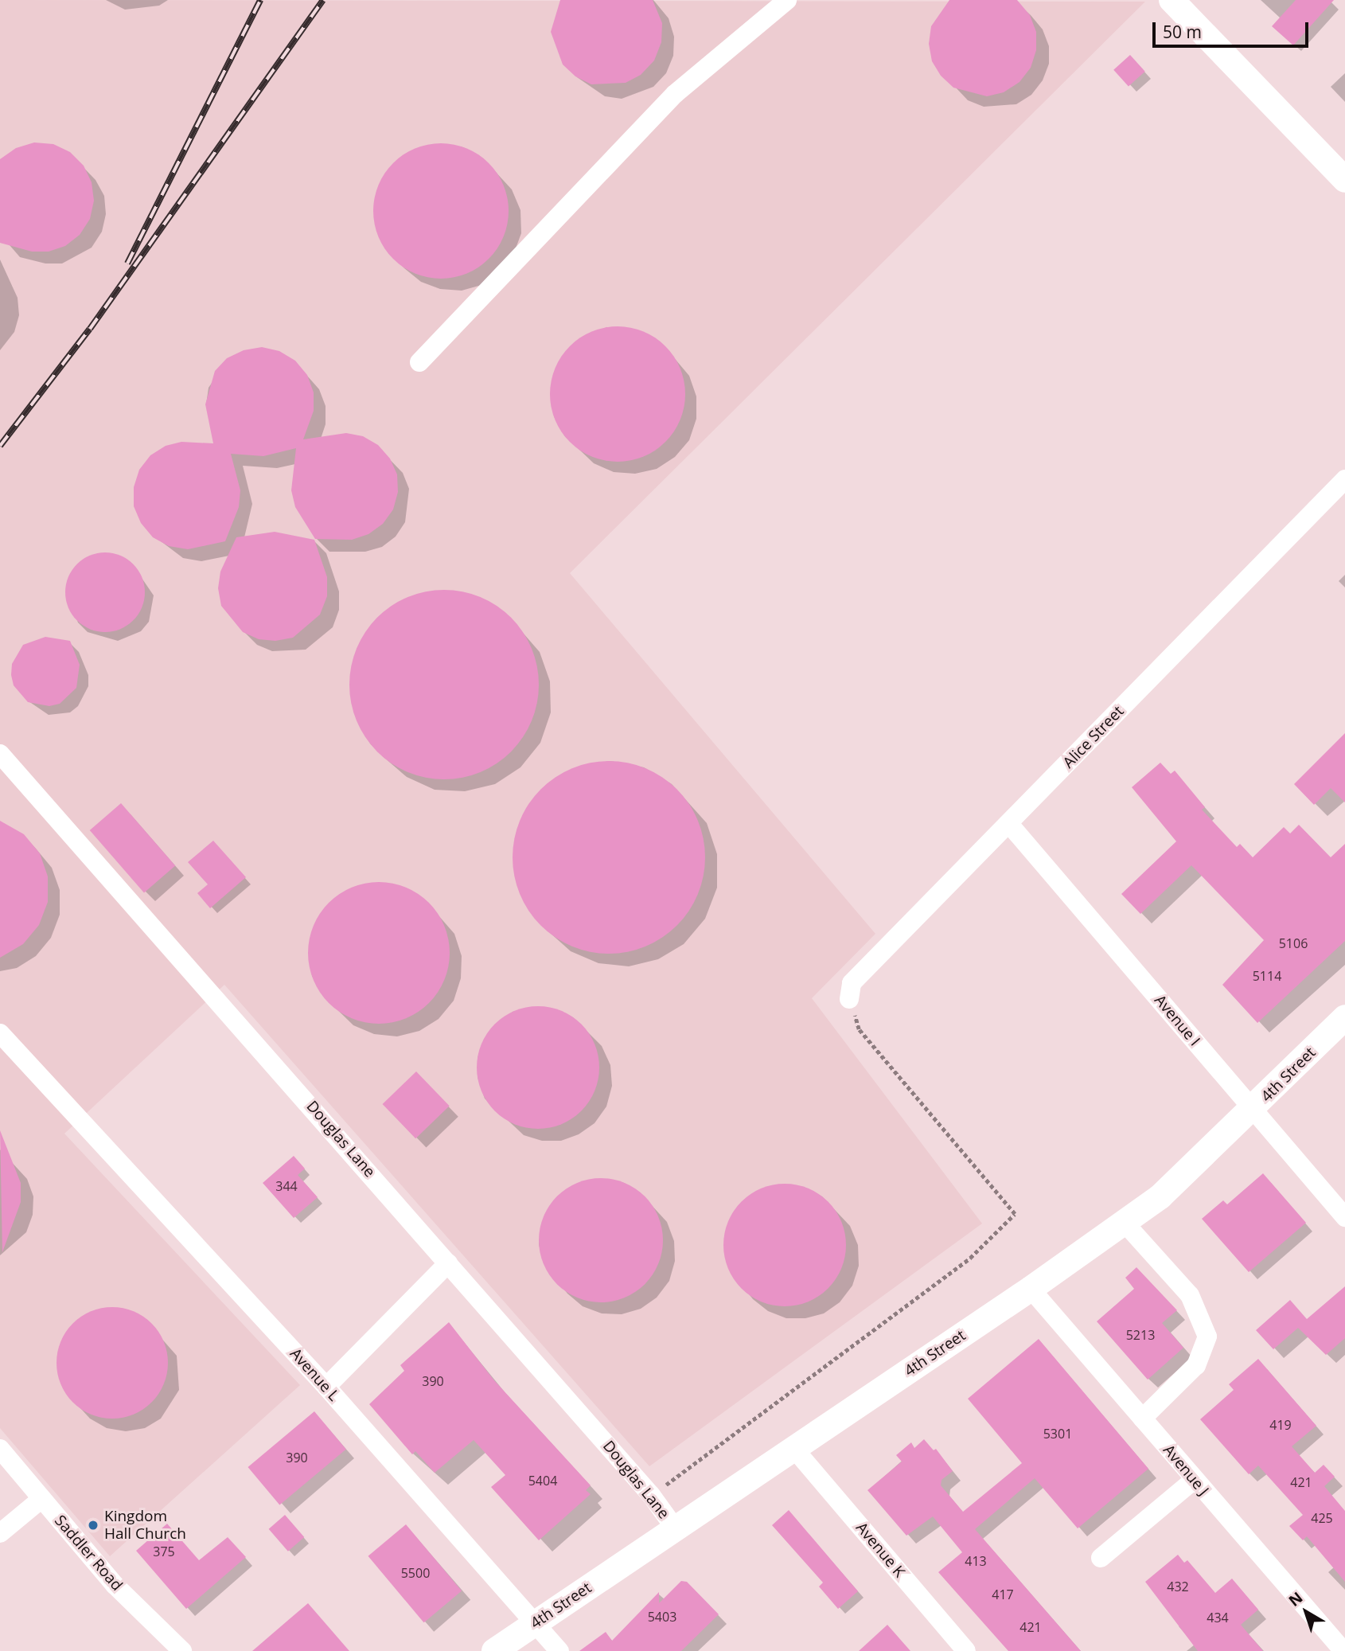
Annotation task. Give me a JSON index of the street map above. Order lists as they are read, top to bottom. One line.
{"streets":{"main road":["4th Street"],"street":["Alice Street","Avenue I","Douglas Lane","Avenue L","Avenue J","Avenue K","Saddler Road"]},"crossings":[["Alice Street","Avenue I"],["Avenue I","4th Street"],["4th Street","Douglas Lane"],["4th Street","Avenue L"],["4th Street","Avenue J"],["4th Street","Avenue K"]],"places":["Kingdom Hall Church"],"house_numbers":["5106","5114","344","5213","390","419","5301","390","5404","421","425","375","413","5500","432","417","5403","434","421"],"scale_bar":"50 m","north":"top left"}
